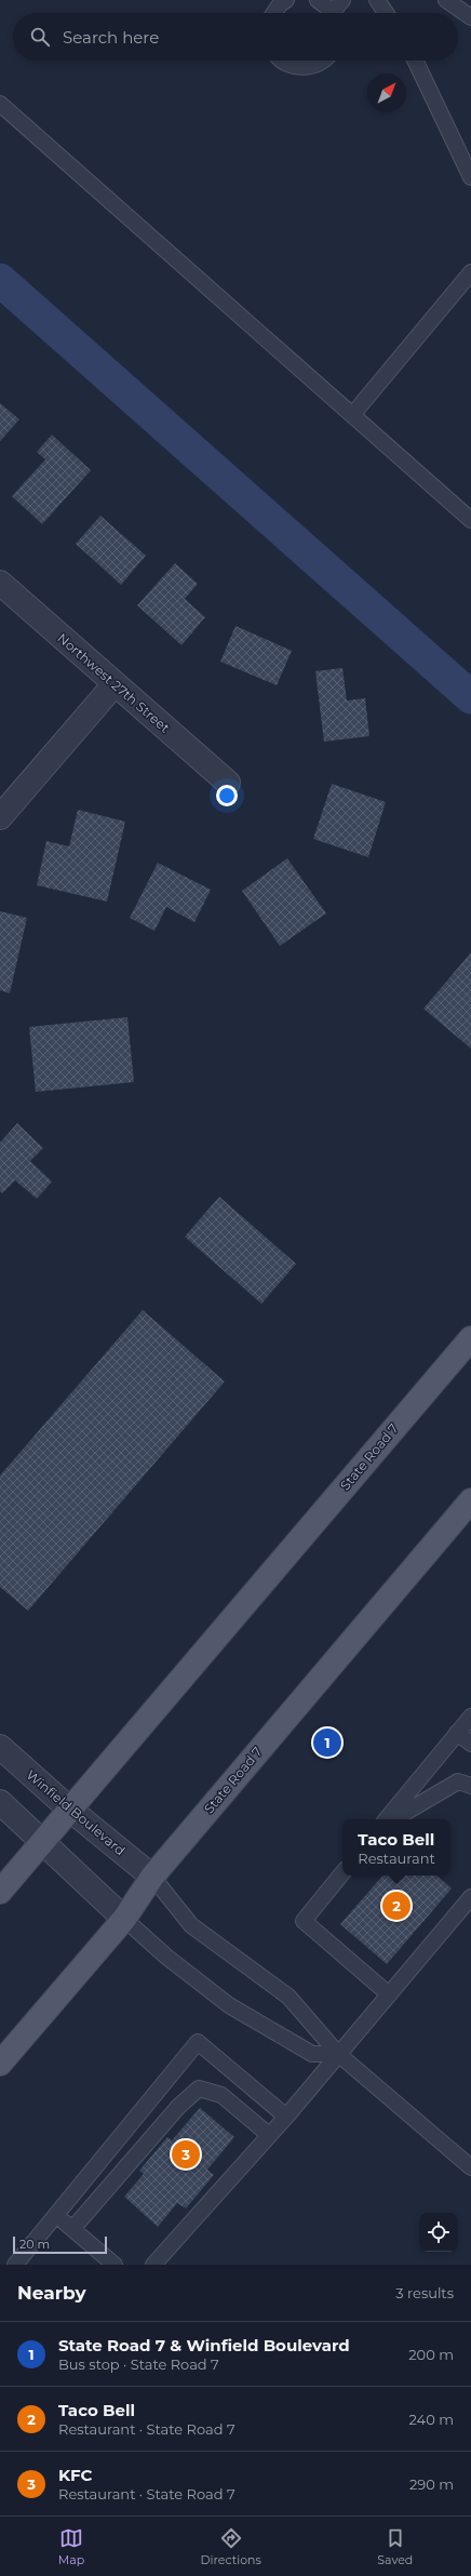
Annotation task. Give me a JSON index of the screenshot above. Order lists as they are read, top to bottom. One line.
{"streets":{"main road":["State Road 7"],"street":["Northwest 27th Street","Winfield Boulevard"]},"crossings":[["State Road 7","Winfield Boulevard"]],"scale_bar":"20 m","north":"top right","page":{"search":"Search here","pins":["1","2","3"],"popup":["Taco Bell","Restaurant"],"scale":"20 m","heading":["Nearby","3 results"],"list":[{"mark":"1","name":"State Road 7 & Winfield Boulevard","note":"Bus stop · State Road 7","value":"200 m"},{"mark":"2","name":"Taco Bell","note":"Restaurant · State Road 7","value":"240 m"},{"mark":"3","name":"KFC","note":"Restaurant · State Road 7","value":"290 m"}],"nav":["Map","Directions","Saved"]}}
